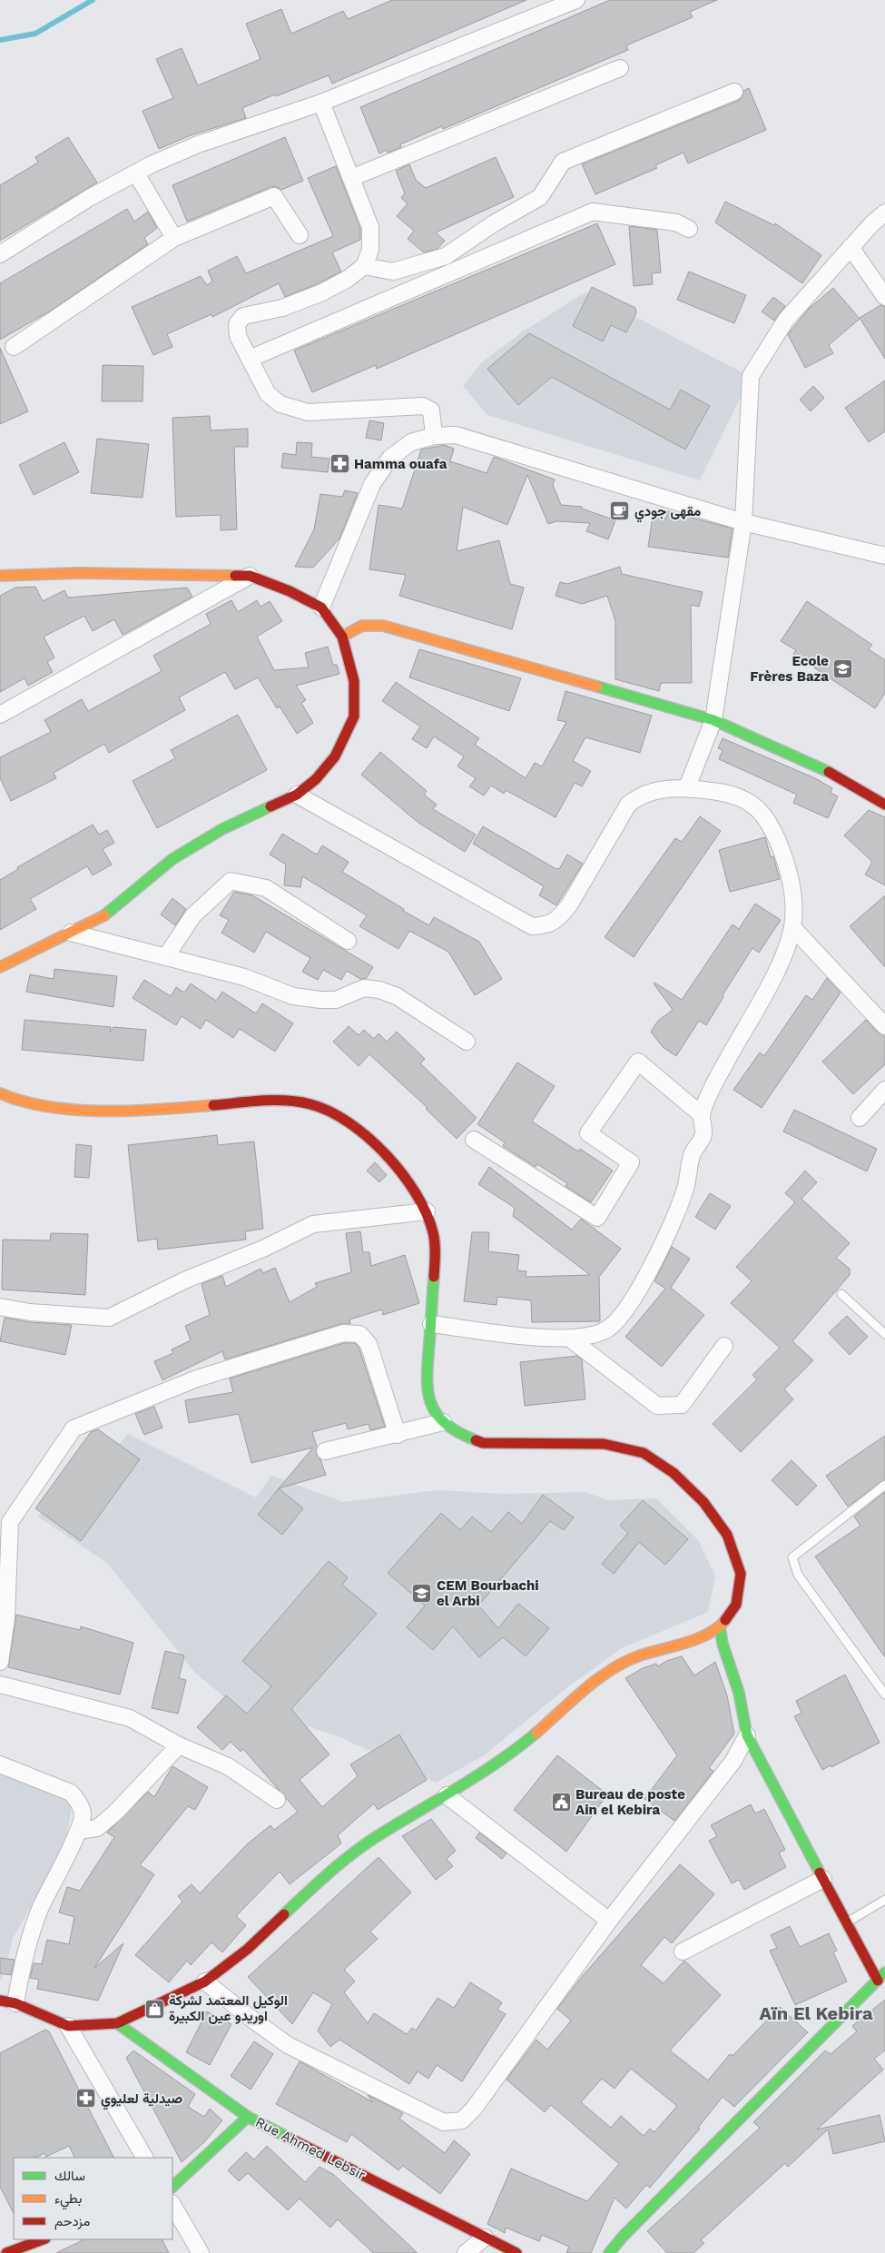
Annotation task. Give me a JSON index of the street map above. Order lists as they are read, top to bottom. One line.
{"streets":{"main road":["Rue Ahmed Lebsir"]},"districts":["Aïn El Kebira"],"places":{"pharmacy":["Hamma ouafa","صيدلية لعليوي"],"cafe":["مقهى جودي"],"school or university":["Ecole Frères Baza","CEM Bourbachi el Arbi"],"public building":["Bureau de poste Ain el Kebira"],"shop":["الوكيل المعتمد لشركة اوريدو عين الكبيرة"]},"legend":["سالك","بطيء","مزدحم"]}
